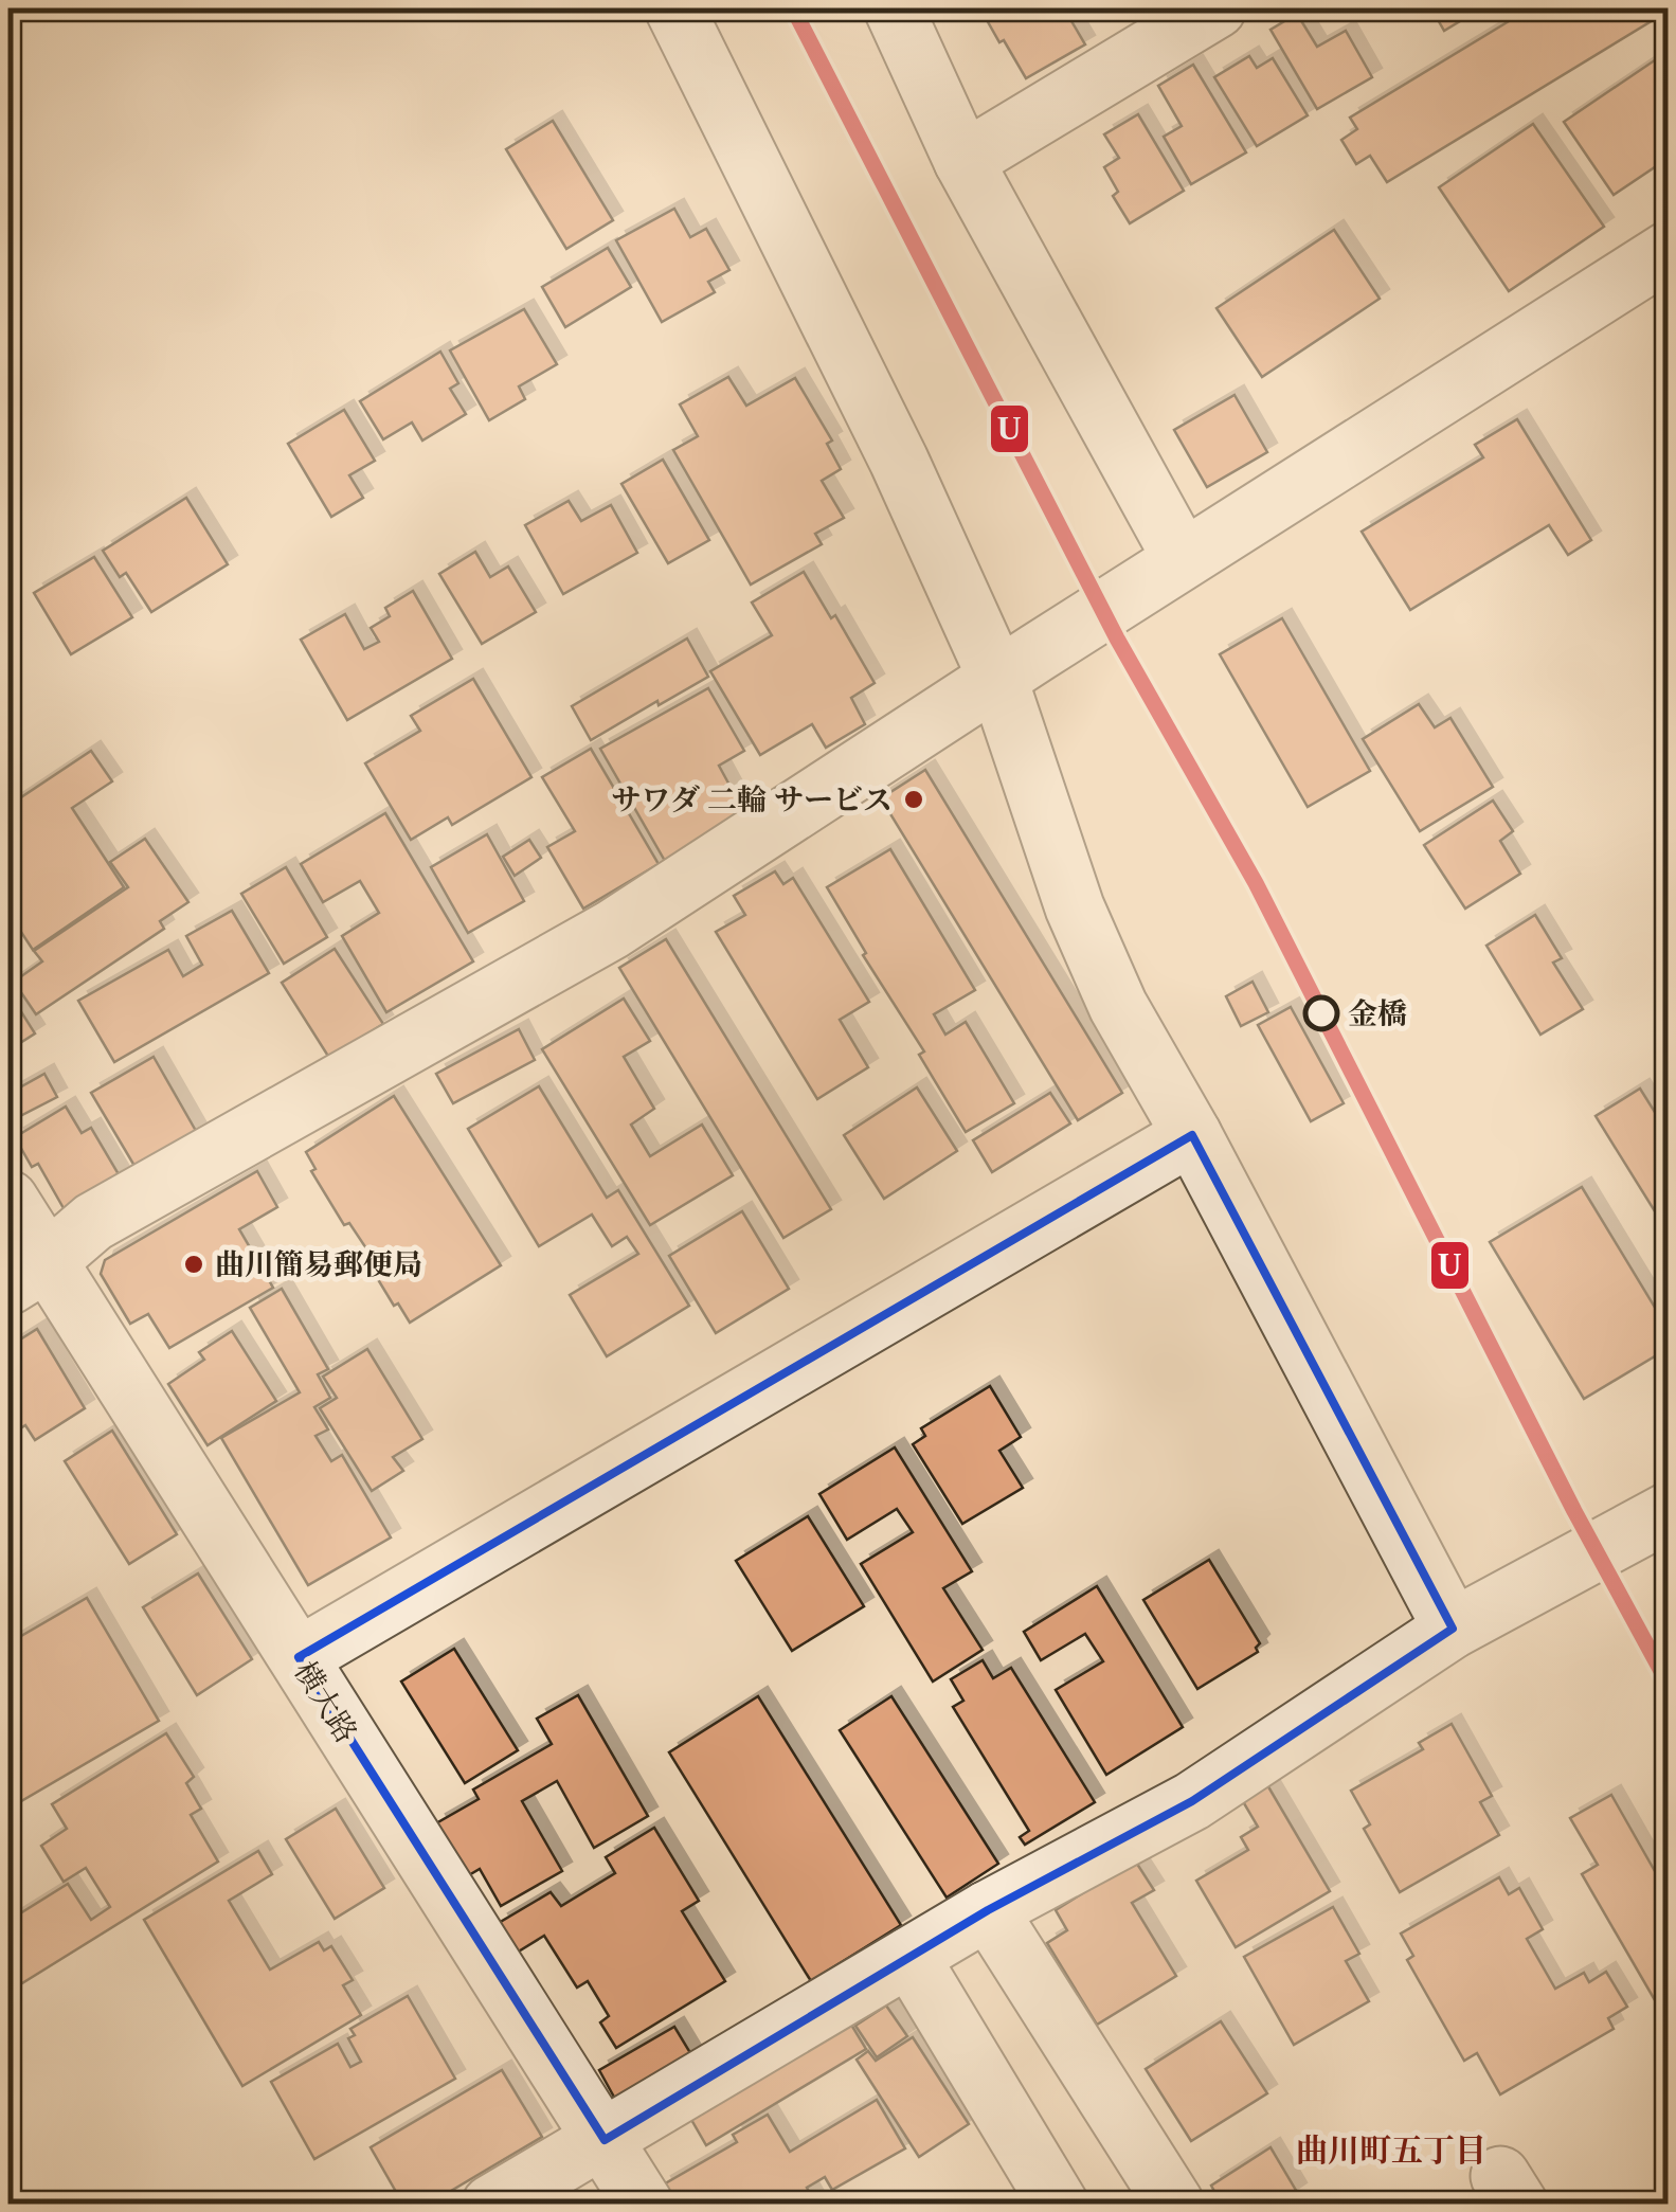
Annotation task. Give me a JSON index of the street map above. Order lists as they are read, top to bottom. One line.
{"streets":{"street":["横大路"]},"districts":["曲川町五丁目"],"places":["サワダ 二輪 サービス","金橋","曲川簡易郵便局"],"lines":["transit line U"]}
